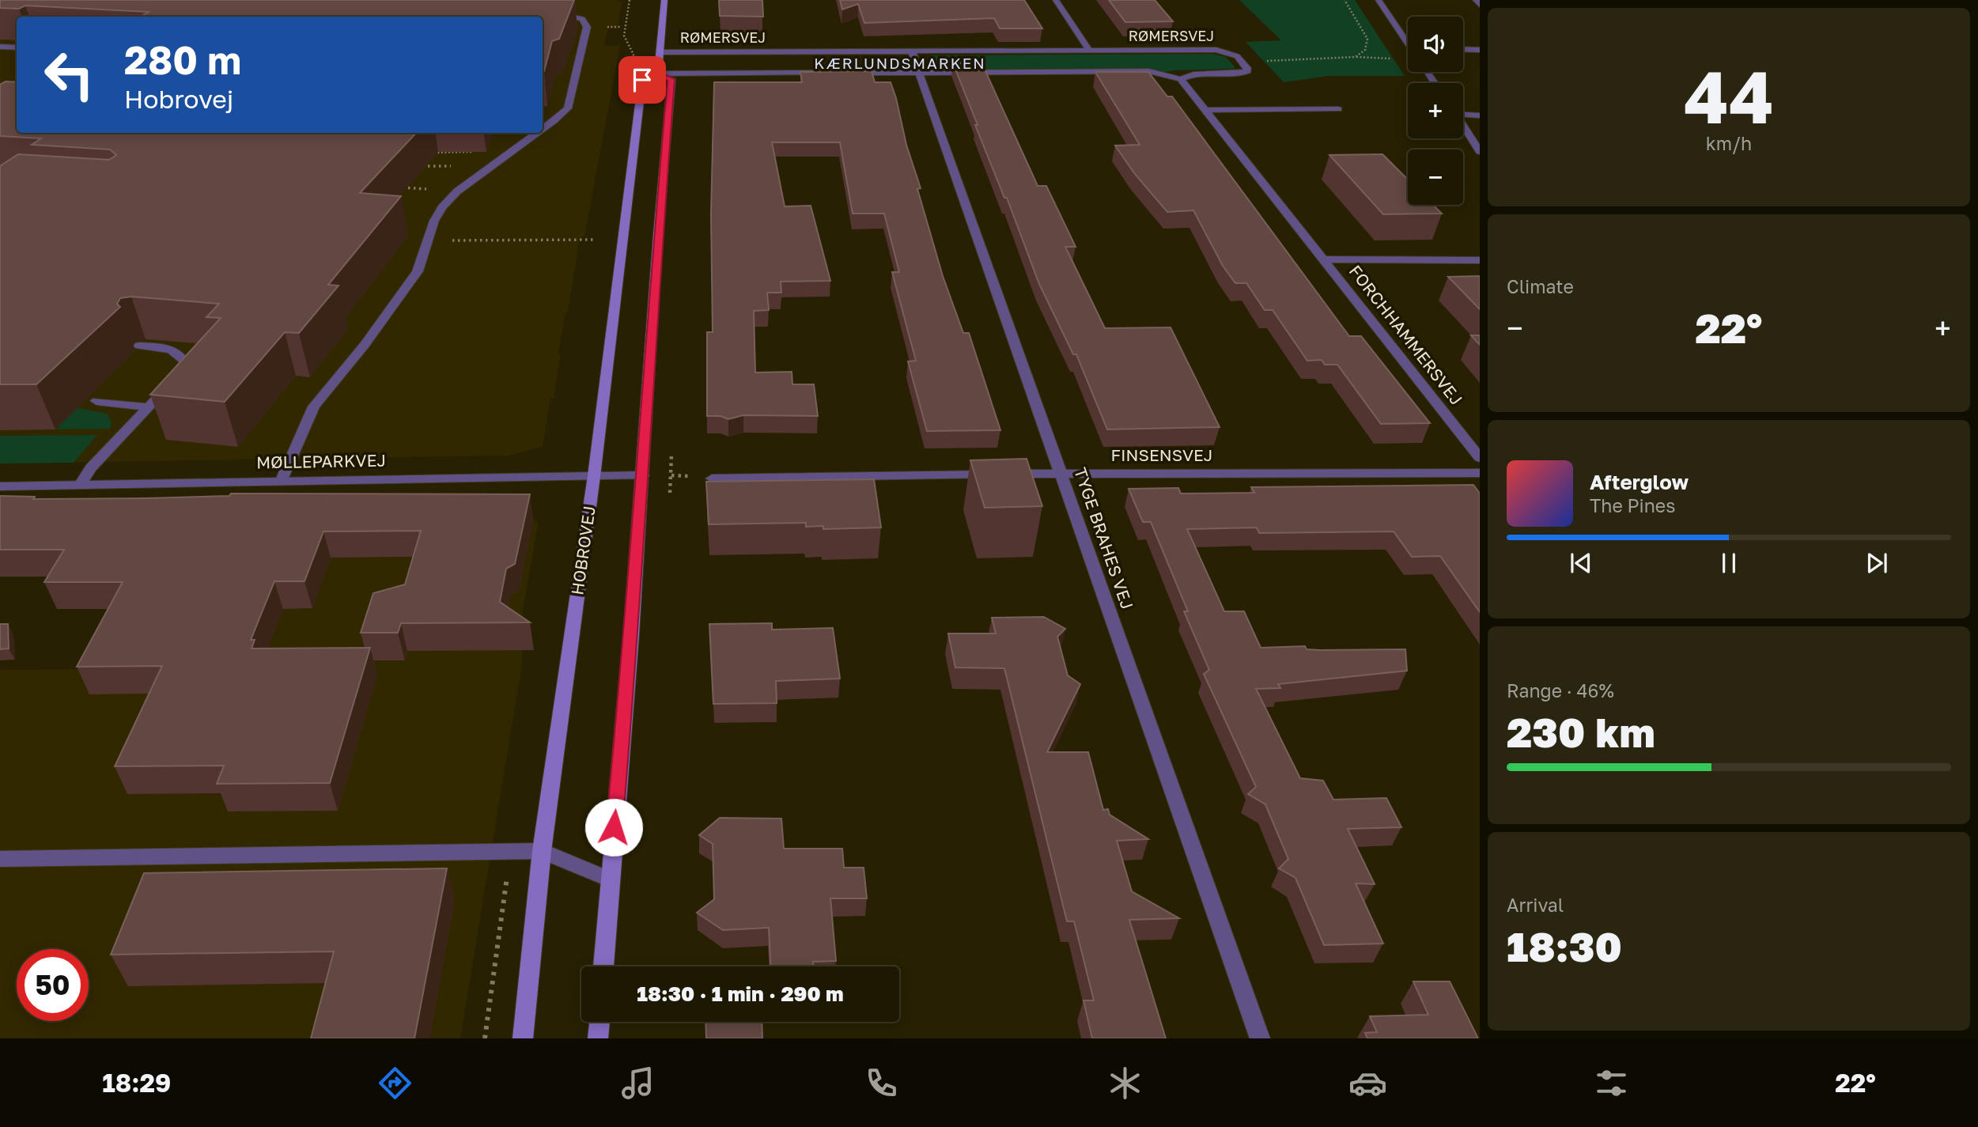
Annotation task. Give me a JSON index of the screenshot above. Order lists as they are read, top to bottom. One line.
{"streets":{"main road":["HOBROVEJ"],"street":["RØMERSVEJ","FORCHHAMMERSVEJ","FINSENSVEJ","MØLLEPARKVEJ","TYGE BRAHES VEJ"]},"crossings":[["RØMERSVEJ","TYGE BRAHES VEJ"],["FINSENSVEJ","TYGE BRAHES VEJ"],["MØLLEPARKVEJ","HOBROVEJ"]],"districts":["KÆRLUNDSMARKEN"],"page":{"tile":[["44","km/h"],"Climate",["Range · 46%","230 km"],["Arrival","18:30"]],"map_buttons":["+","−"],"turn":["280 m","Hobrovej"],"heat":["−","22°","+"],"song":["Afterglow","The Pines"],"limit":"50","trip":"18:30 · 1 min · 290 m","tabs":["18:29","22°"]}}
